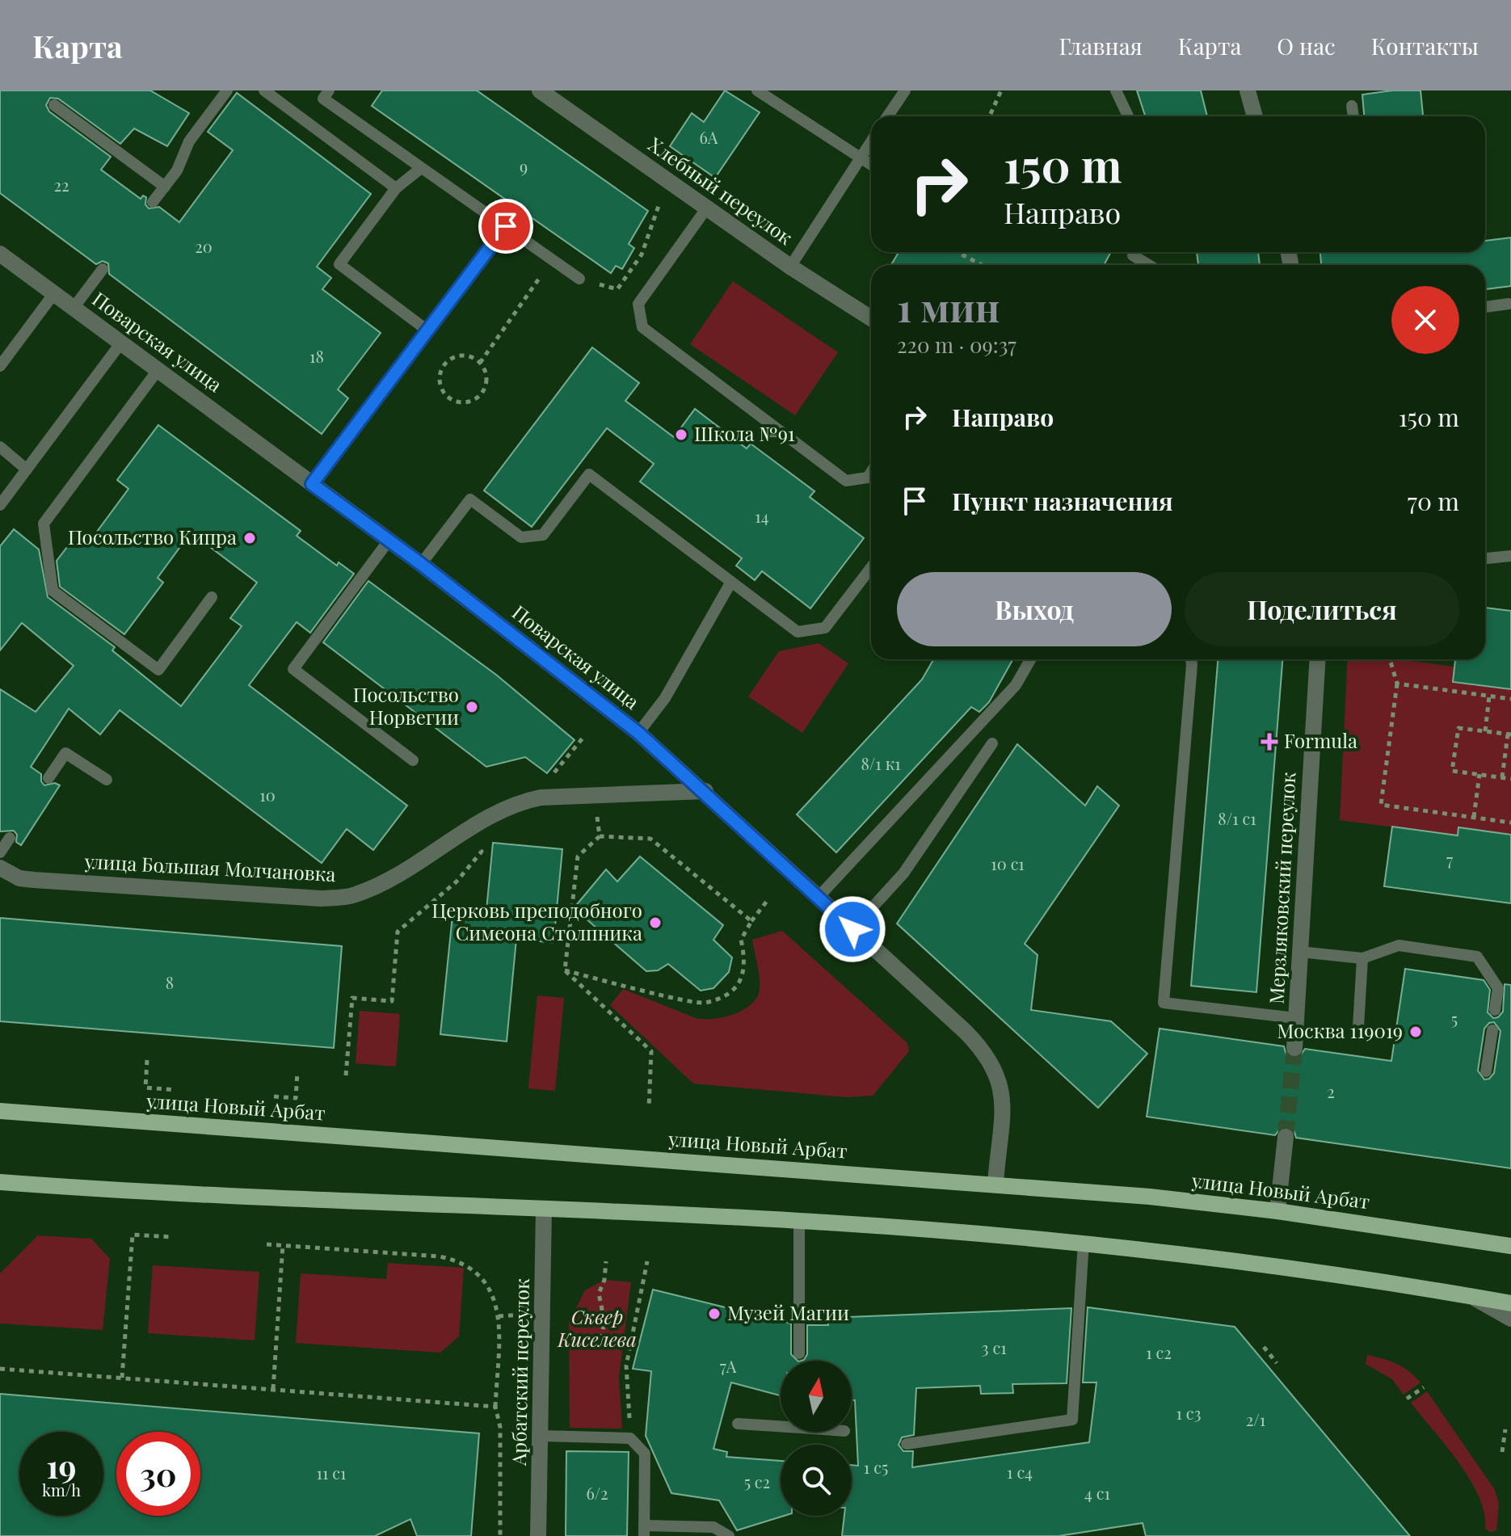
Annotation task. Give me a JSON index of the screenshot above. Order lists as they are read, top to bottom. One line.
{"streets":{"main road":["улица Новый Арбат"],"street":["Хлебный переулок","Поварская улица","улица Большая Молчановка","Мерзляковский переулок","Арбатский переулок"]},"crossings":[["Поварская улица","улица Большая Молчановка"],["Поварская улица","улица Новый Арбат"]],"parks":["Сквер Киселева"],"places":{"other":["Школа №91","Посольство Кипра","Посольство Норвегии","Церковь преподобного Симеона Столпника","Москва 119019","Музей Магии"],"health":["Formula"]},"house_numbers":["6А","9","22","20","18","14","8/1 к1","10","8/1 с1","7","10 с1","8","5","2","3 с1","1 с2","7А","1 с3","2/1","1 с5","1 с4","11 с1","5 с2","6/2","4 с1"],"north":"top","page":{"header":"Карта","nav":["Главная","Карта","О нас","Контакты"],"turn":["150 m","Направо"],"heading":["1 мин","220 m · 09:37"],"list":[{"name":"Направо","value":"150 m"},{"name":"Пункт назначения","value":"70 m"}],"buttons":["Выход","Поделиться"],"speed":"19 km/h","limit":"30"}}
